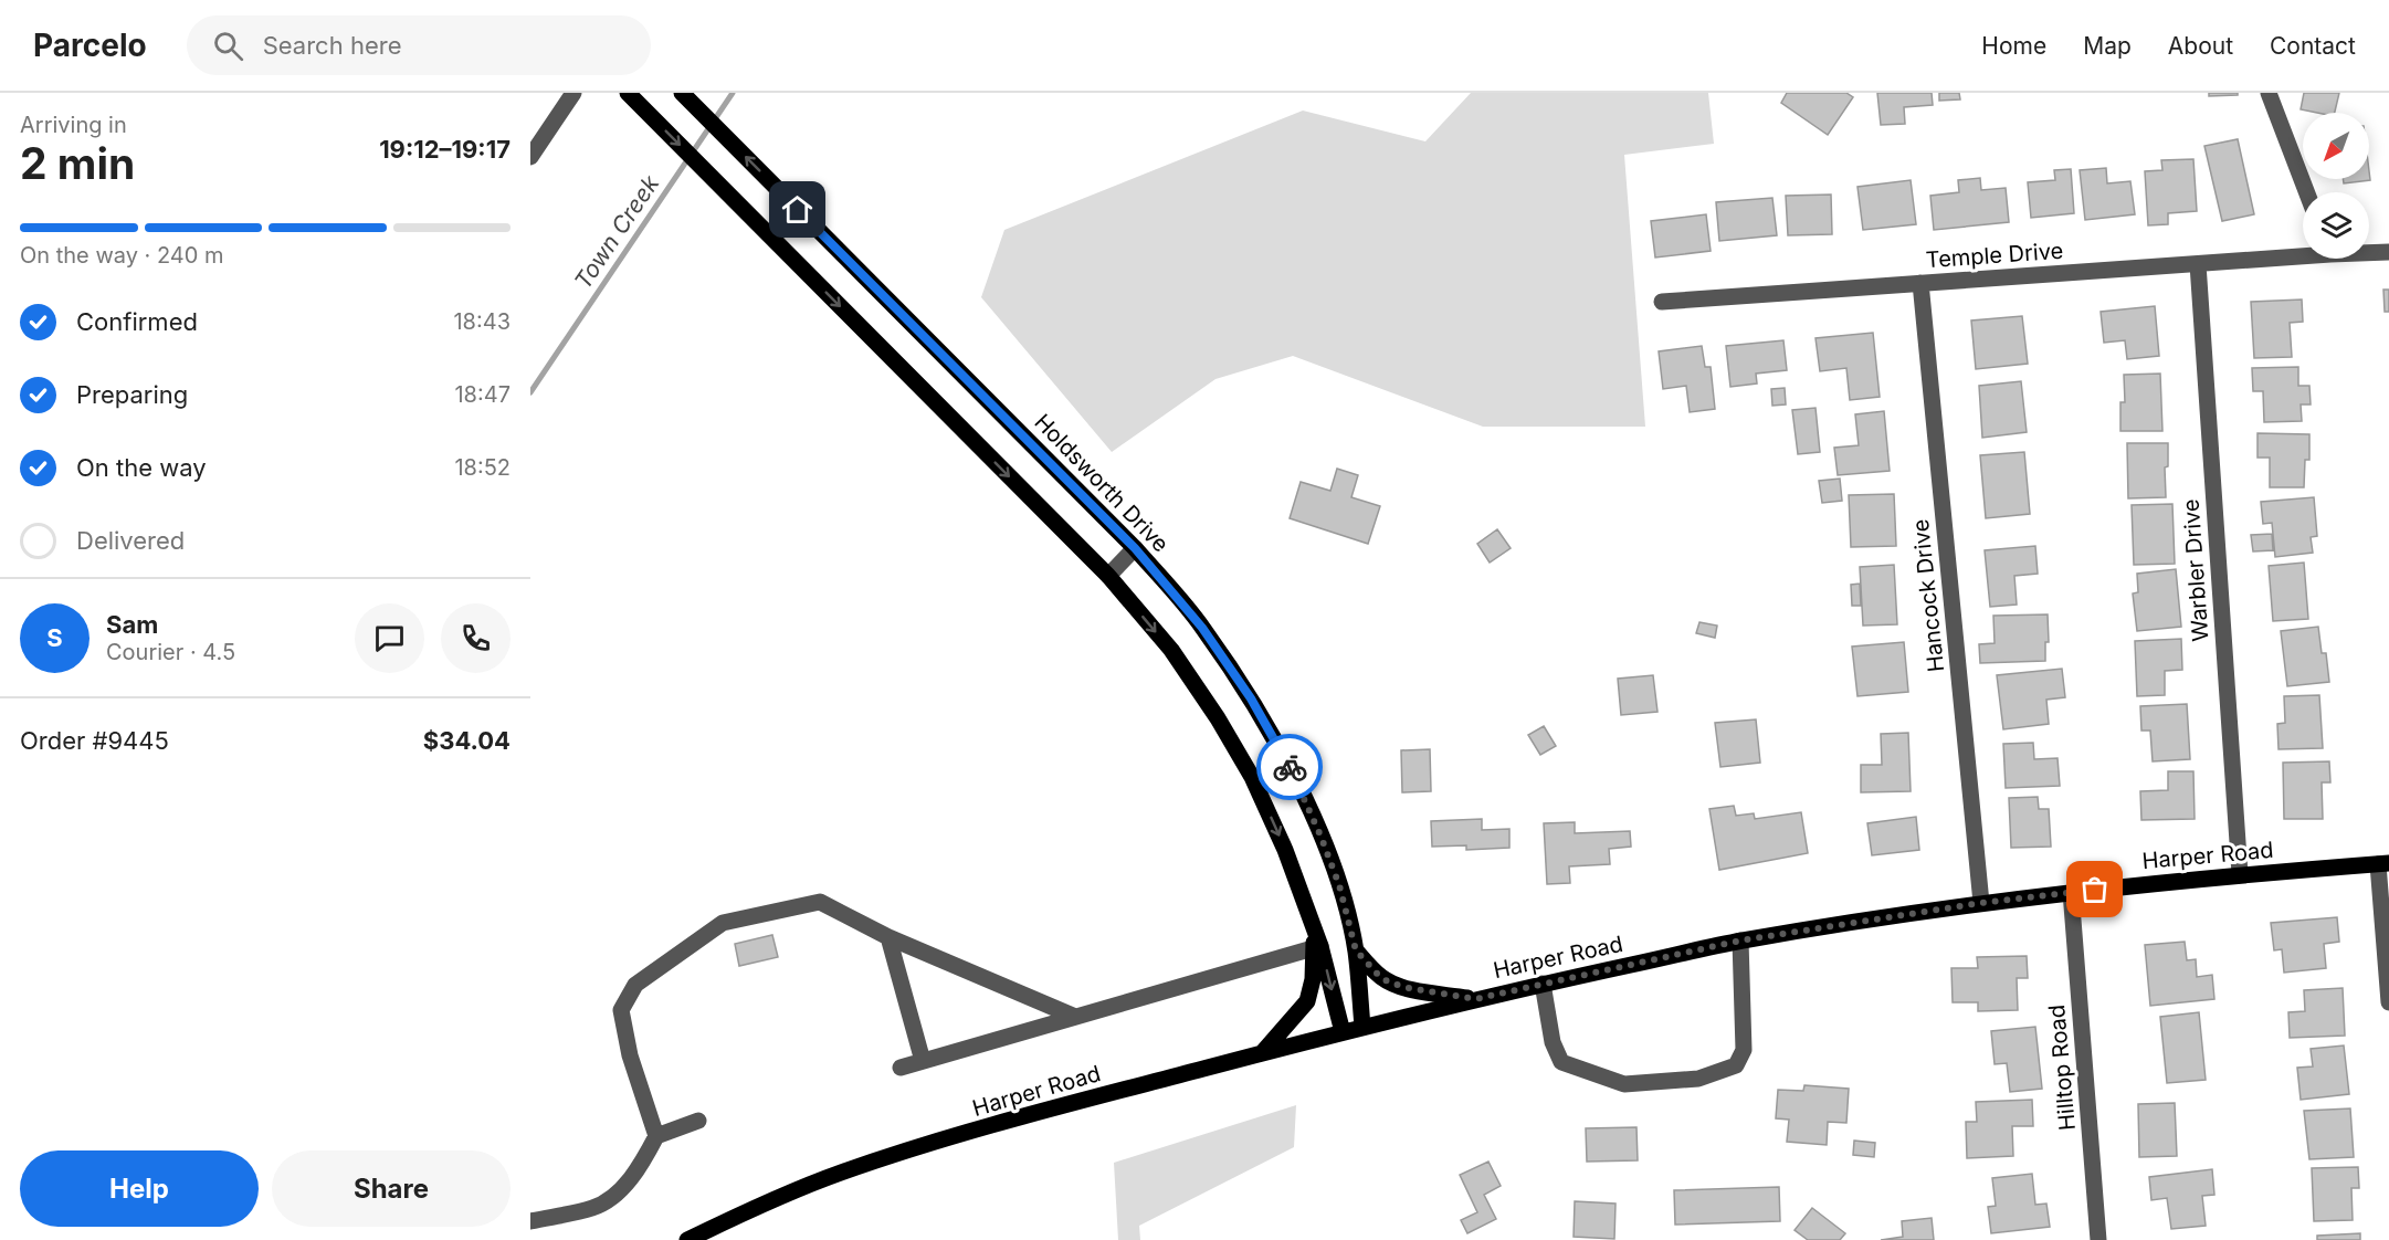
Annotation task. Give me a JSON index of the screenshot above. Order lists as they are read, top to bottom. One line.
{"streets":{"main road":["Holdsworth Drive","Harper Road"],"street":["Temple Drive","Warbler Drive","Hancock Drive","Hilltop Road"]},"crossings":[["Temple Drive","Warbler Drive"],["Temple Drive","Hancock Drive"],["Holdsworth Drive","Harper Road"],["Warbler Drive","Harper Road"],["Hancock Drive","Harper Road"],["Harper Road","Hilltop Road"]],"water":["Town Creek"],"north":"bottom left","page":{"header":"Parcelo","search":"Search here","nav":["Home","Map","About","Contact"],"heading":["2 min","Arriving in","19:12–19:17"],"panel":["Sam","Courier · 4.5","Order #9445","$34.04"],"bar":"On the way · 240 m","list":[["Confirmed","18:43"],["Preparing","18:47"],["On the way","18:52"],"Delivered"],"round":"S","buttons":["Help","Share"]}}
